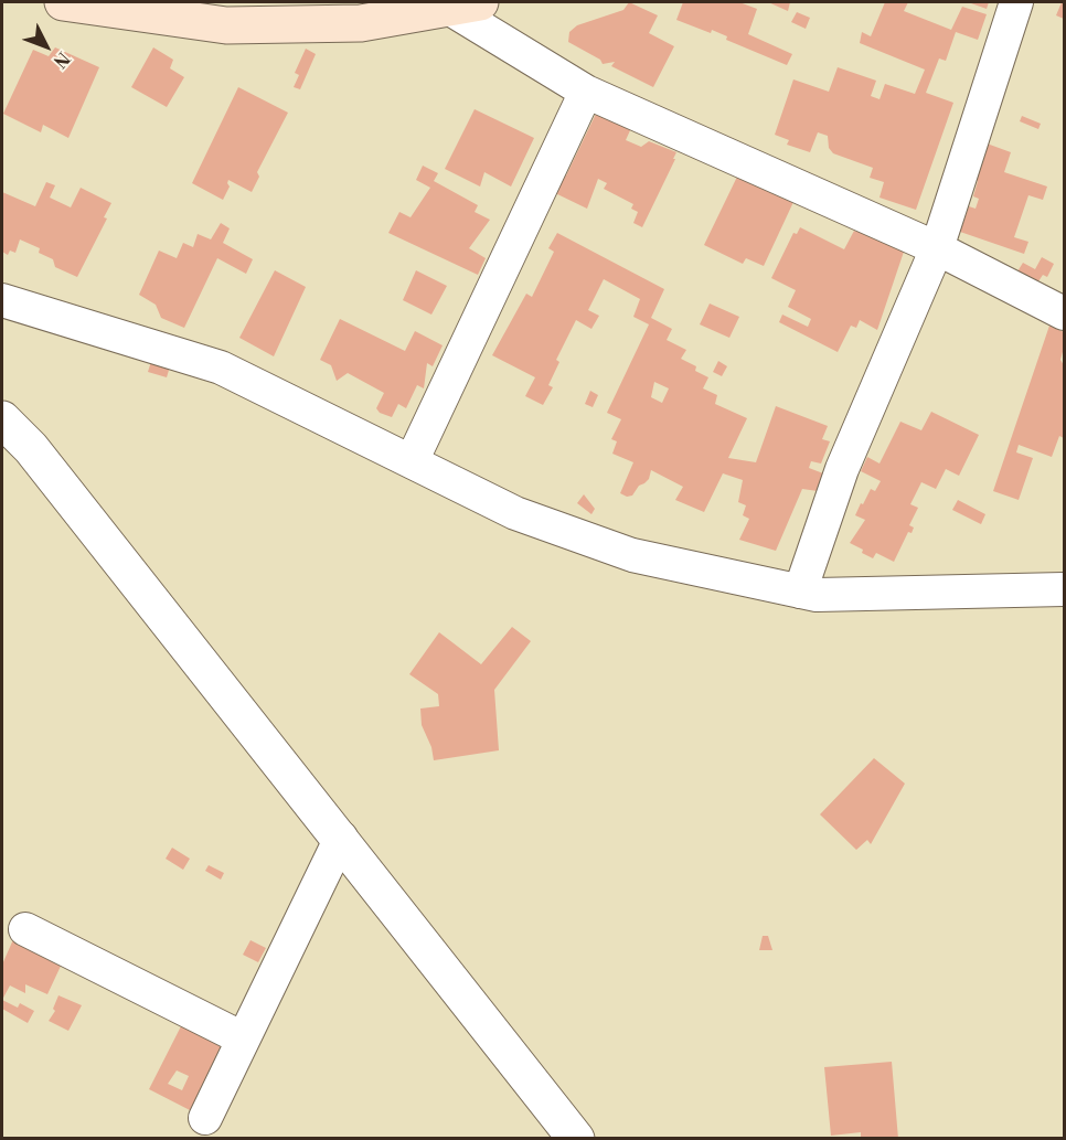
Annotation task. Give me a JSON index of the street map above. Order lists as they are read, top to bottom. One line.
{"north":"bottom right"}
